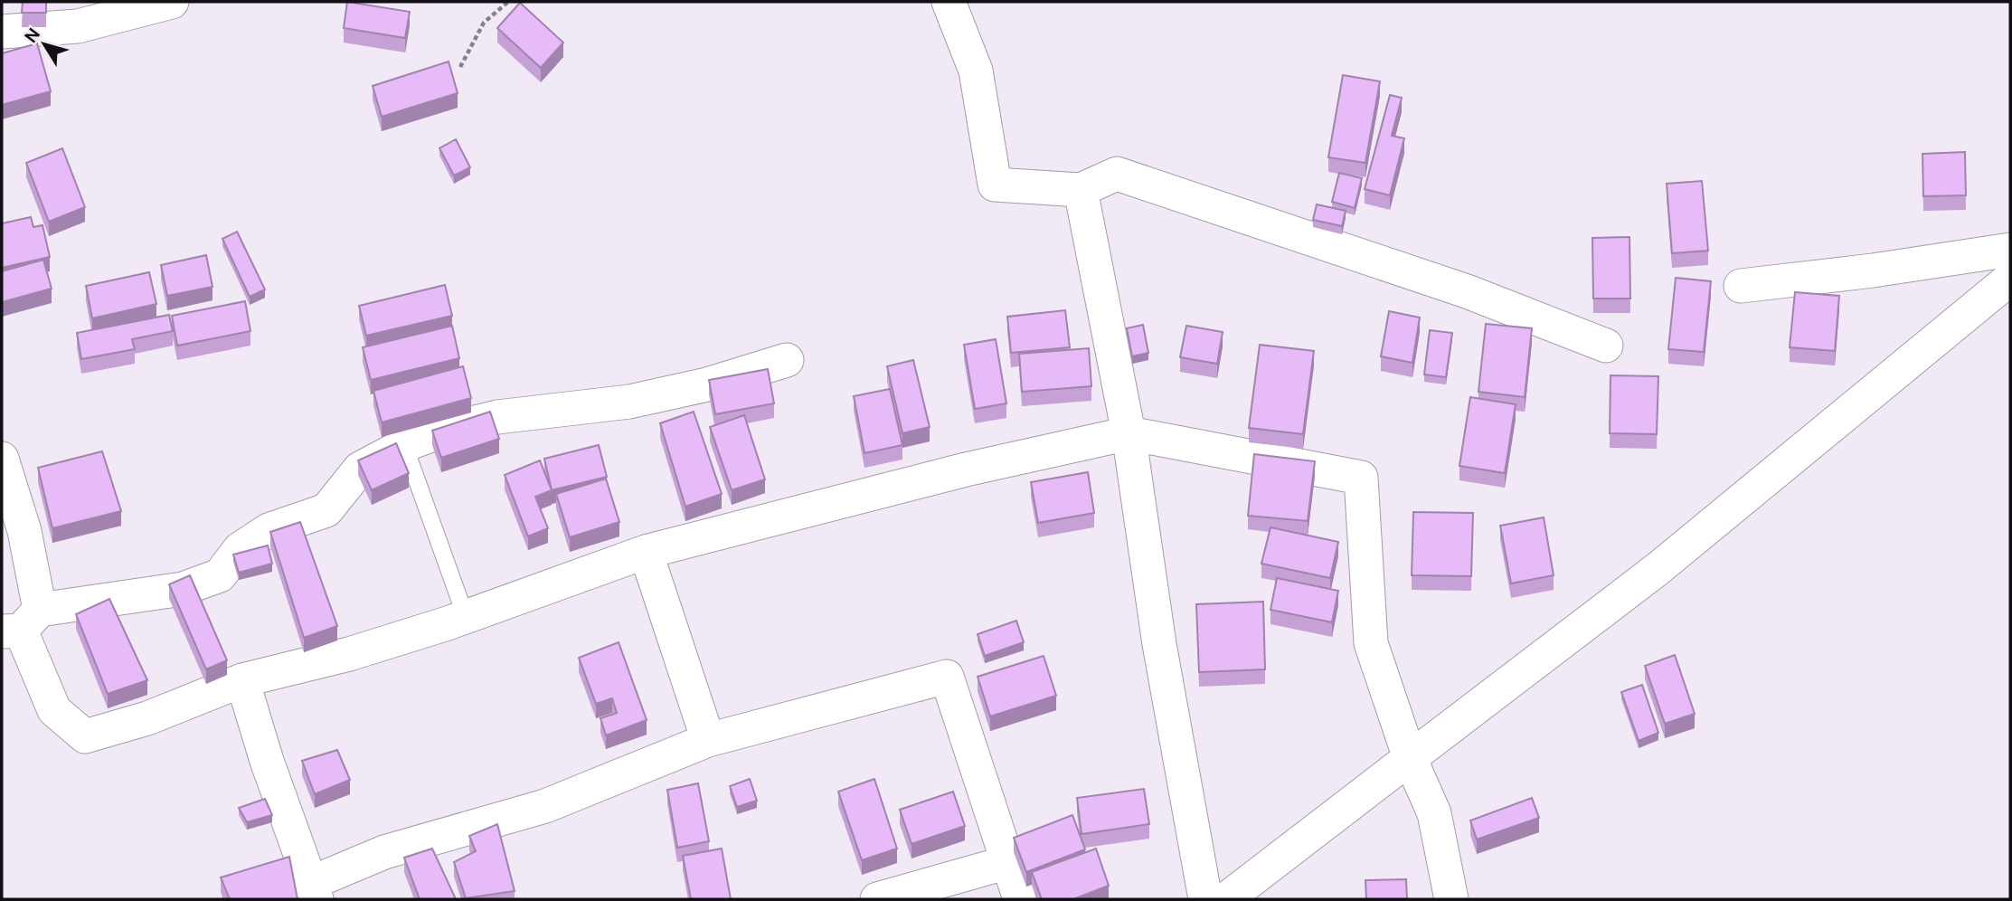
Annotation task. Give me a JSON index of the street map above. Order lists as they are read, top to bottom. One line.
{"north":"top left"}
